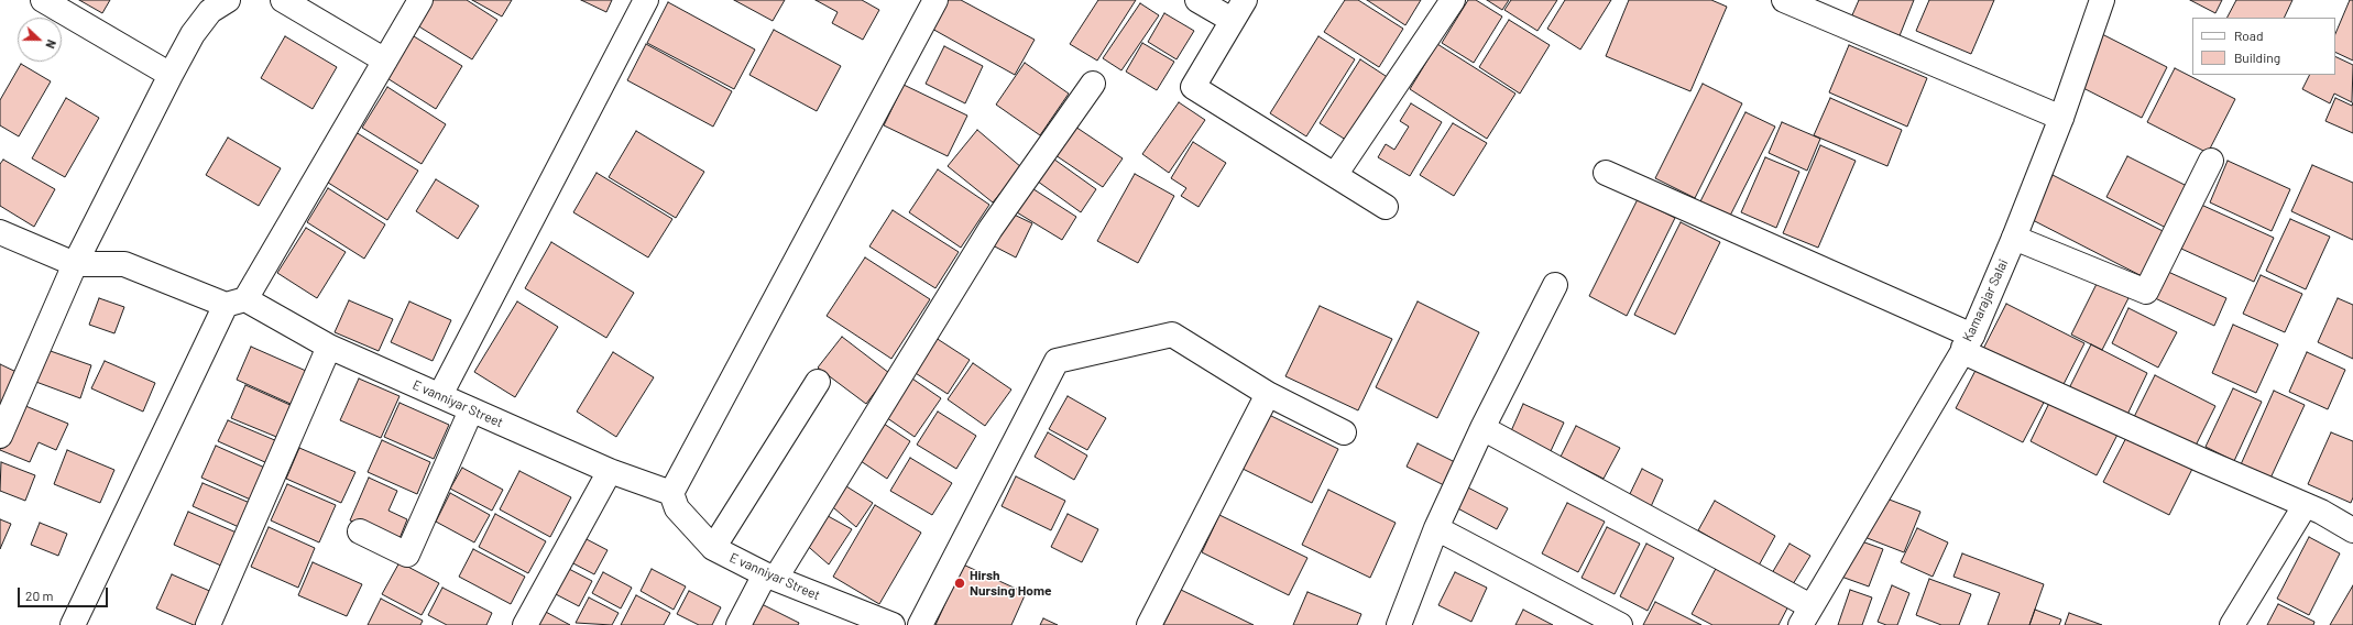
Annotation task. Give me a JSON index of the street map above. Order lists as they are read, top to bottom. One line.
{"streets":{"street":["Kamarajar Salai","E vanniyar Street"]},"places":["Hirsh Nursing Home"],"legend":["Road","Building"],"scale_bar":"20 m","north":"right"}
